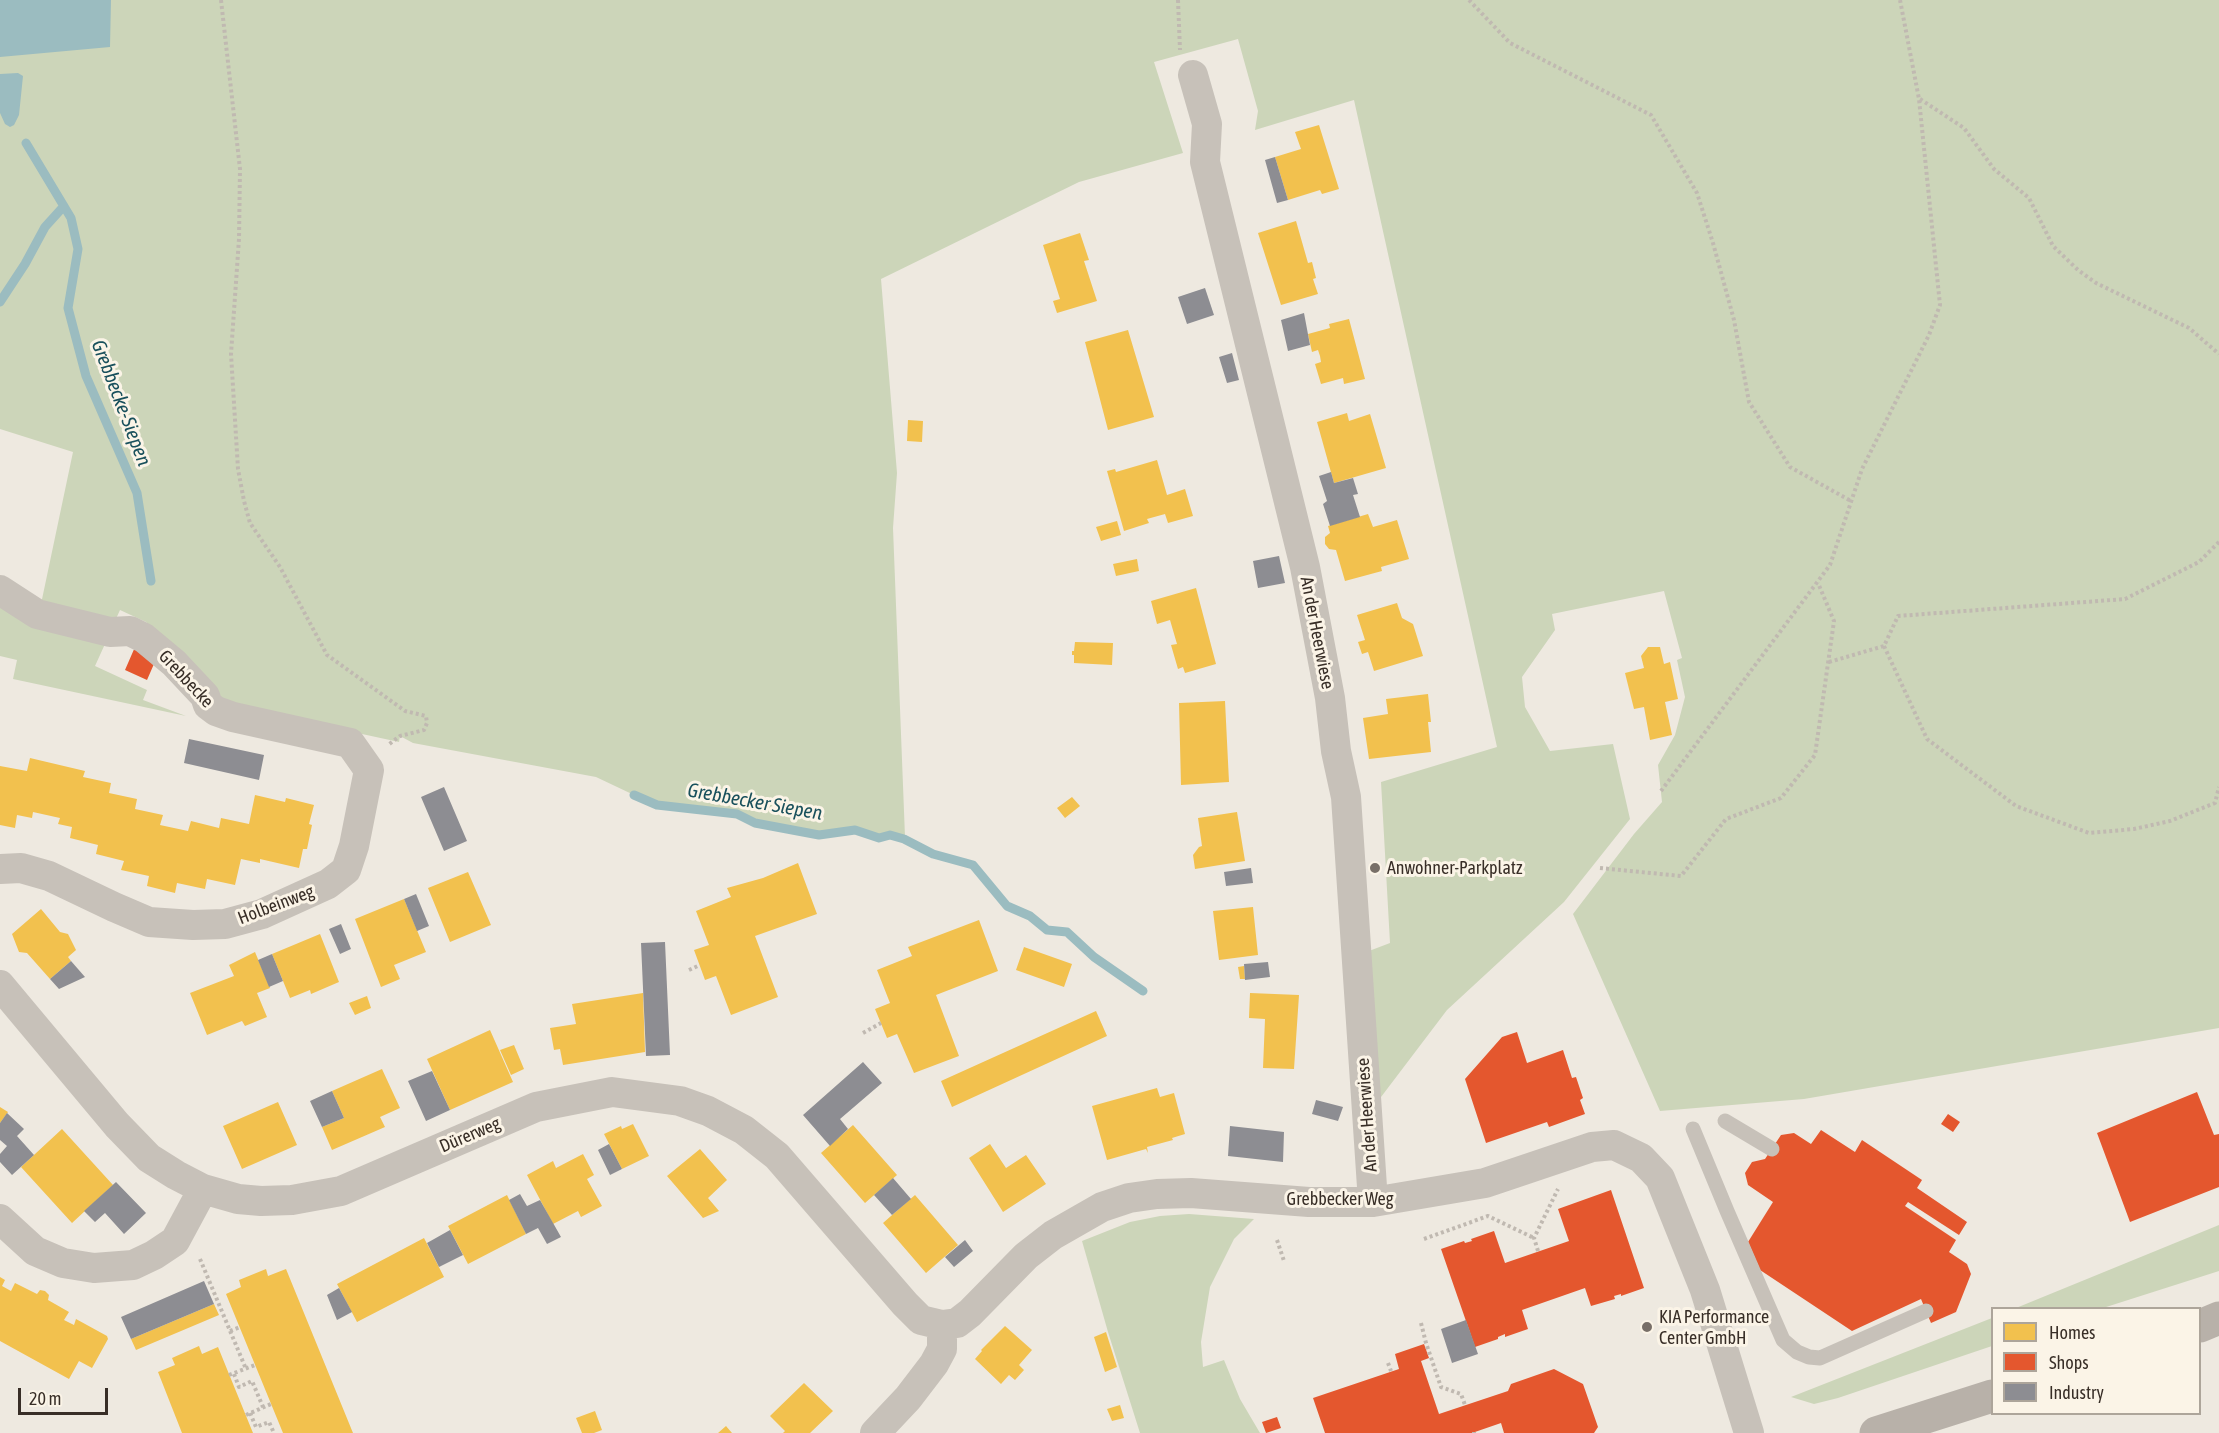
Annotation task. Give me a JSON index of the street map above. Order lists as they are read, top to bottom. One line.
{"streets":{"street":["An der Heerwiese","Grebbecke","Holbeinweg","Dürerweg","Grebbecker Weg"]},"crossings":[["An der Heerwiese","Grebbecker Weg"],["Grebbecke","Holbeinweg"],["Dürerweg","Grebbecker Weg"]],"water":["Grebbecke-Siepen","Grebbecker Siepen"],"places":["Anwohner-Parkplatz","KIA Performance Center GmbH"],"legend":["Homes","Shops","Industry"],"scale_bar":"20 m"}
